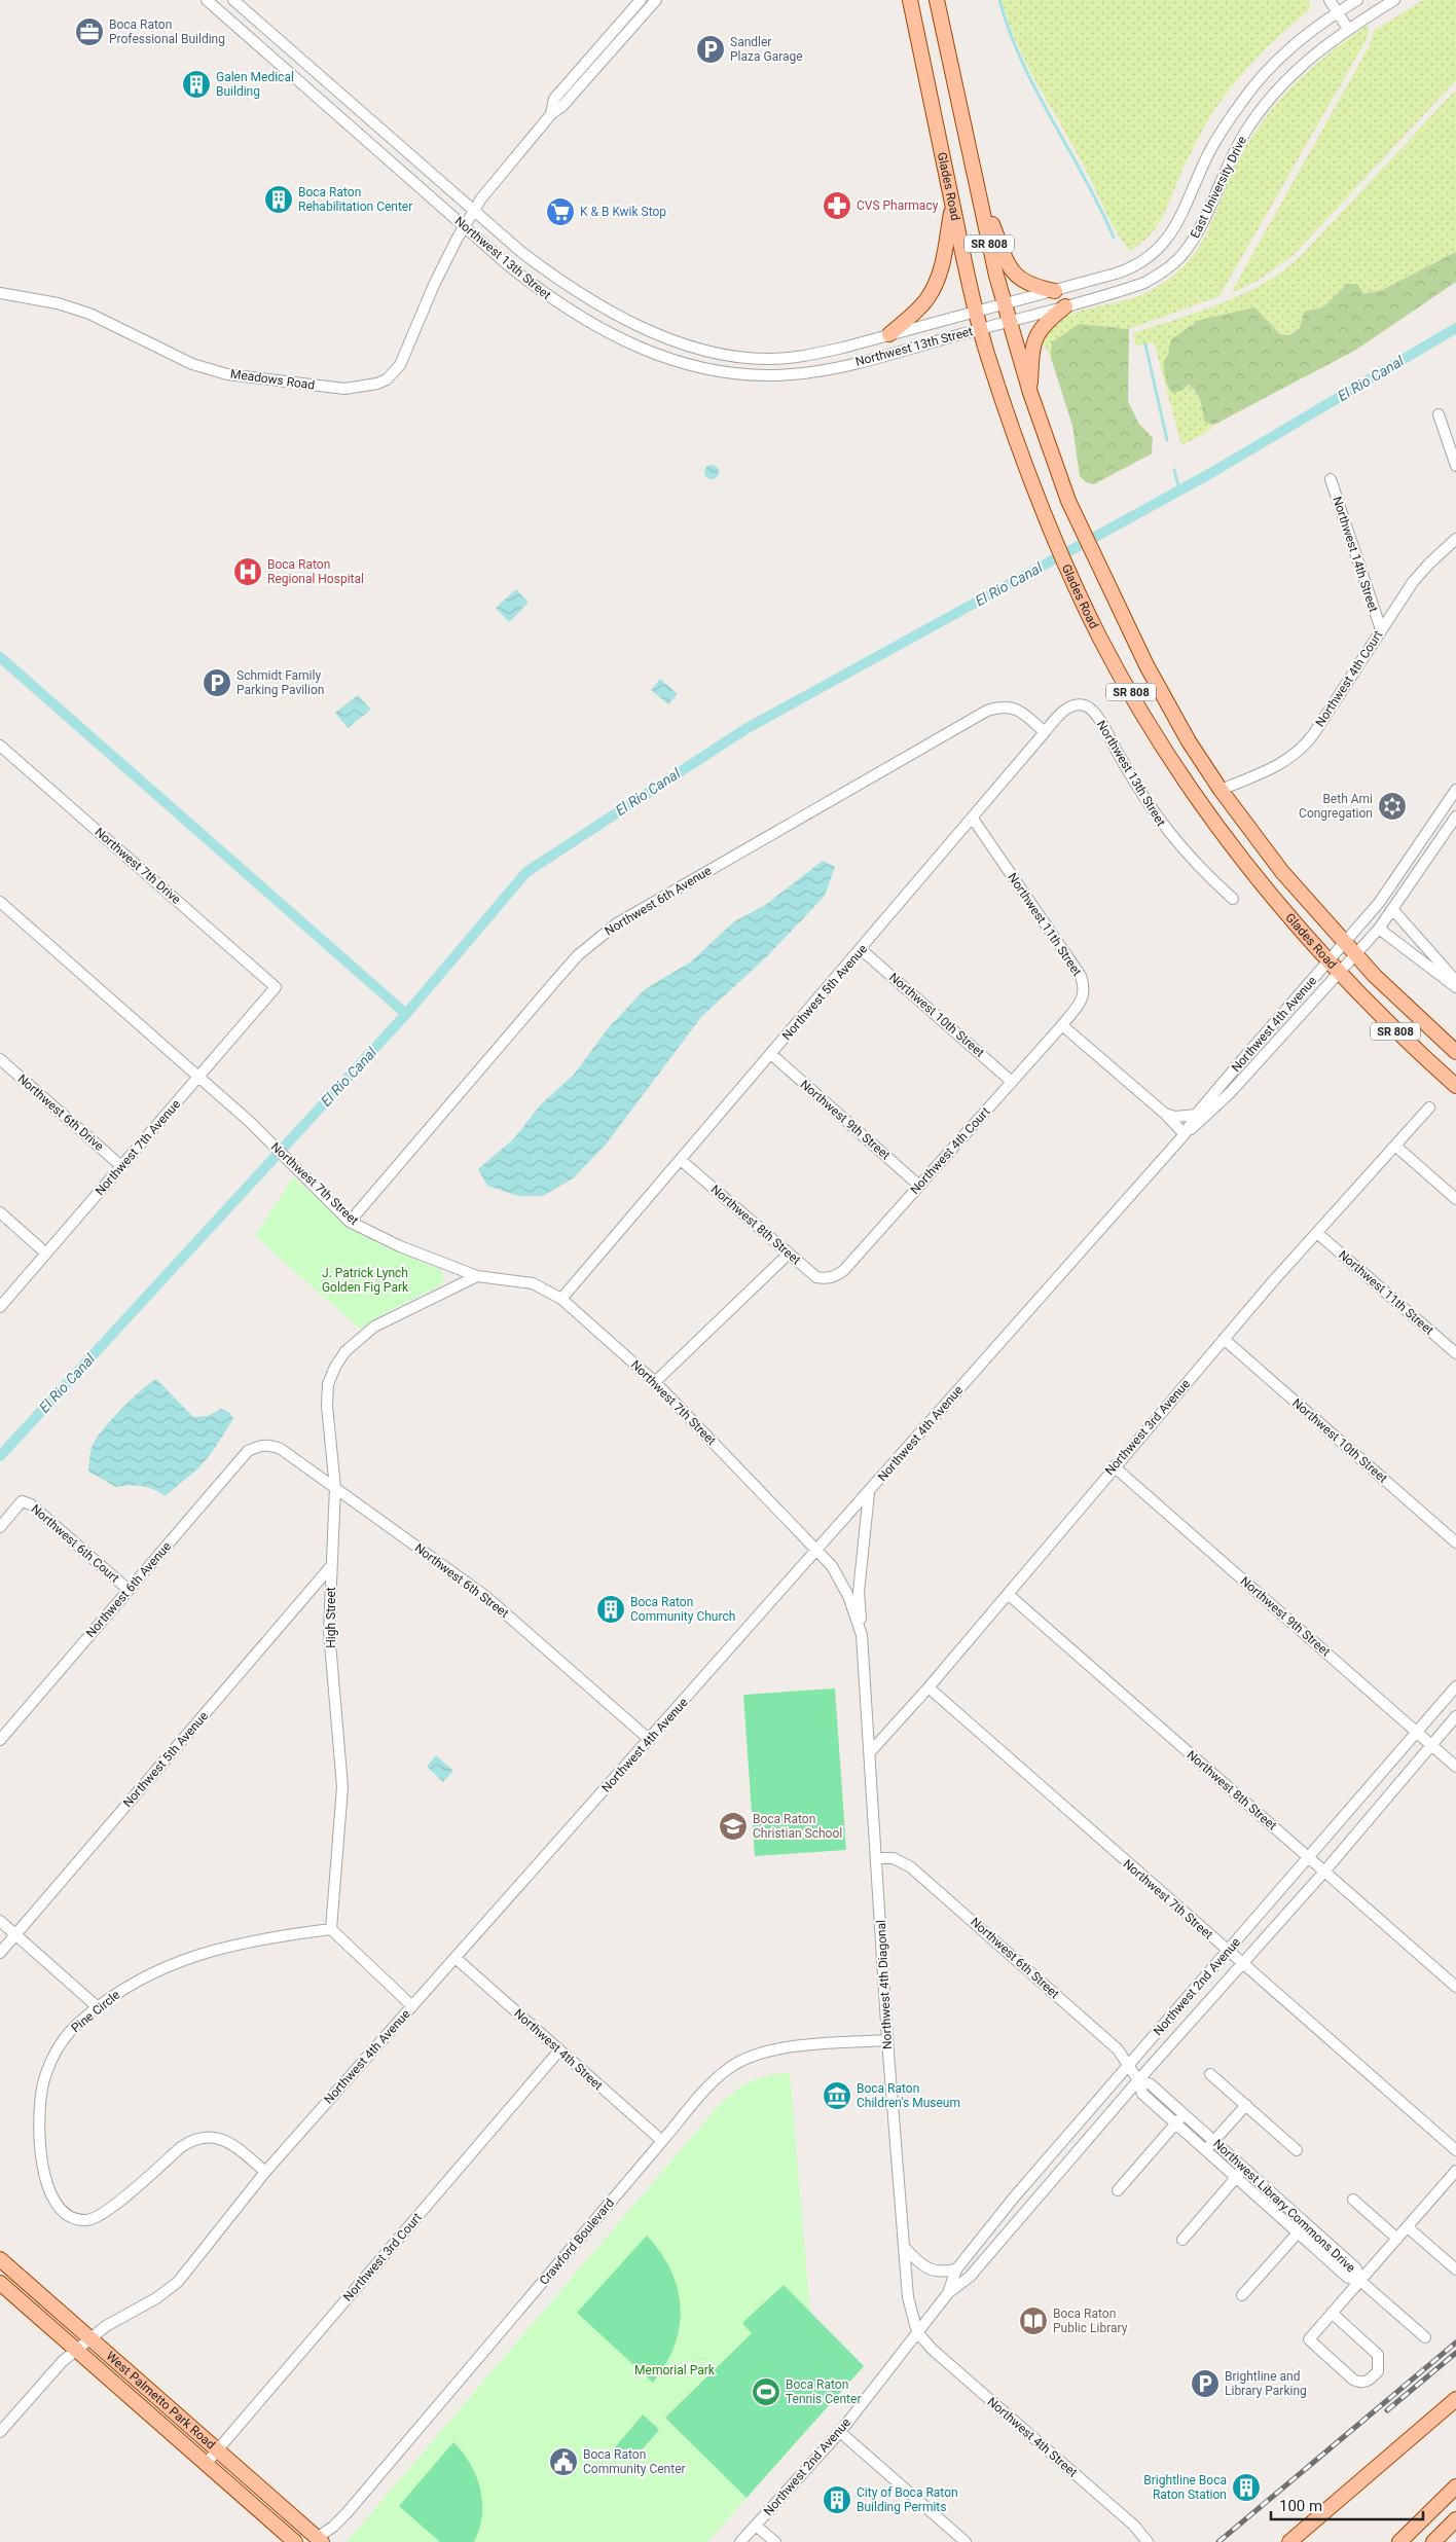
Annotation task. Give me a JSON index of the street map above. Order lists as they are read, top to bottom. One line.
{"streets":{"main road":["Glades Road","SR 808","West Palmetto Park Road"],"street":["East University Drive","Northwest 13th Street","Meadows Road","Northwest 14th Street","Northwest 4th Court","Northwest 7th Drive","Northwest 6th Avenue","Northwest 11th Street","Northwest 5th Avenue","Northwest 10th Street","Northwest 4th Avenue","Northwest 6th Drive","Northwest 9th Street","Northwest 7th Avenue","Northwest 7th Street","Northwest 8th Street","Northwest 3rd Avenue","Northwest 6th Court","Northwest 6th Street","High Street","Northwest 4th Diagonal","Northwest 2nd Avenue","Pine Circle","Northwest 4th Street","Northwest Library Commons Drive","Crawford Boulevard","Northwest 3rd Court"]},"crossings":[["Glades Road","East University Drive"],["Glades Road","Northwest 13th Street"],["Glades Road","Northwest 4th Court"],["Glades Road","Northwest 4th Avenue"],["East University Drive","Northwest 13th Street"],["Northwest 13th Street","Meadows Road"],["Northwest 13th Street","Northwest 5th Avenue"],["Northwest 14th Street","Northwest 4th Court"],["Northwest 4th Court","Northwest 11th Street"],["Northwest 4th Court","Northwest 10th Street"],["Northwest 4th Court","Northwest 9th Street"],["Northwest 4th Court","Northwest 8th Street"],["Northwest 7th Drive","Northwest 7th Avenue"],["Northwest 6th Avenue","Northwest 5th Avenue"],["Northwest 6th Avenue","Northwest 7th Street"],["Northwest 6th Avenue","Northwest 6th Court"],["Northwest 6th Avenue","Northwest 6th Street"],["Northwest 11th Street","Northwest 5th Avenue"],["Northwest 11th Street","Northwest 3rd Avenue"],["Northwest 5th Avenue","Northwest 10th Street"],["Northwest 5th Avenue","Northwest 9th Street"],["Northwest 5th Avenue","Northwest 7th Street"],["Northwest 5th Avenue","Northwest 8th Street"],["Northwest 5th Avenue","High Street"],["Northwest 10th Street","Northwest 3rd Avenue"],["Northwest 4th Avenue","Northwest 7th Street"],["Northwest 4th Avenue","Northwest 6th Street"],["Northwest 4th Avenue","Northwest 4th Diagonal"],["Northwest 4th Avenue","Pine Circle"],["Northwest 4th Avenue","Northwest 4th Street"],["Northwest 4th Avenue","West Palmetto Park Road"],["Northwest 6th Drive","Northwest 7th Avenue"],["Northwest 9th Street","Northwest 3rd Avenue"],["Northwest 9th Street","Northwest 2nd Avenue"],["Northwest 7th Avenue","Northwest 7th Street"],["Northwest 7th Street","Northwest 3rd Avenue"],["Northwest 7th Street","High Street"],["Northwest 7th Street","Northwest 4th Diagonal"],["Northwest 7th Street","Northwest 2nd Avenue"],["Northwest 8th Street","Northwest 3rd Avenue"],["Northwest 8th Street","Northwest 2nd Avenue"],["Northwest 3rd Avenue","Northwest 4th Diagonal"],["Northwest 6th Street","High Street"],["Northwest 6th Street","Northwest 4th Diagonal"],["Northwest 6th Street","Northwest 2nd Avenue"],["Northwest 6th Street","Northwest Library Commons Drive"],["High Street","Pine Circle"],["Northwest 4th Diagonal","Northwest 2nd Avenue"],["Northwest 4th Diagonal","Northwest 4th Street"],["Northwest 4th Diagonal","Crawford Boulevard"],["Northwest 2nd Avenue","Northwest 4th Street"],["Northwest 2nd Avenue","Northwest Library Commons Drive"],["Northwest 4th Street","Crawford Boulevard"],["Northwest 4th Street","Northwest 3rd Court"],["Crawford Boulevard","West Palmetto Park Road"],["Northwest 3rd Court","West Palmetto Park Road"]],"water":["El Rio Canal"],"parks":["J. Patrick Lynch Golden Fig Park","Memorial Park"],"places":{"office":["Boca Raton Professional Building"],"parking":["Sandler Plaza Garage","Schmidt Family Parking Pavilion","Brightline and Library Parking"],"building":["Galen Medical Building","Boca Raton Rehabilitation Center","Boca Raton Community Church","Brightline Boca Raton Station","City of Boca Raton Building Permits"],"pharmacy":["CVS Pharmacy"],"supermarket":["K & B Kwik Stop"],"hospital":["Boca Raton Regional Hospital"],"synagogue":["Beth Ami Congregation"],"school or university":["Boca Raton Christian School"],"museum":["Boca Raton Children's Museum"],"library":["Boca Raton Public Library"],"sports":["Boca Raton Tennis Center"],"public building":["Boca Raton Community Center"]},"scale_bar":"100 m"}
